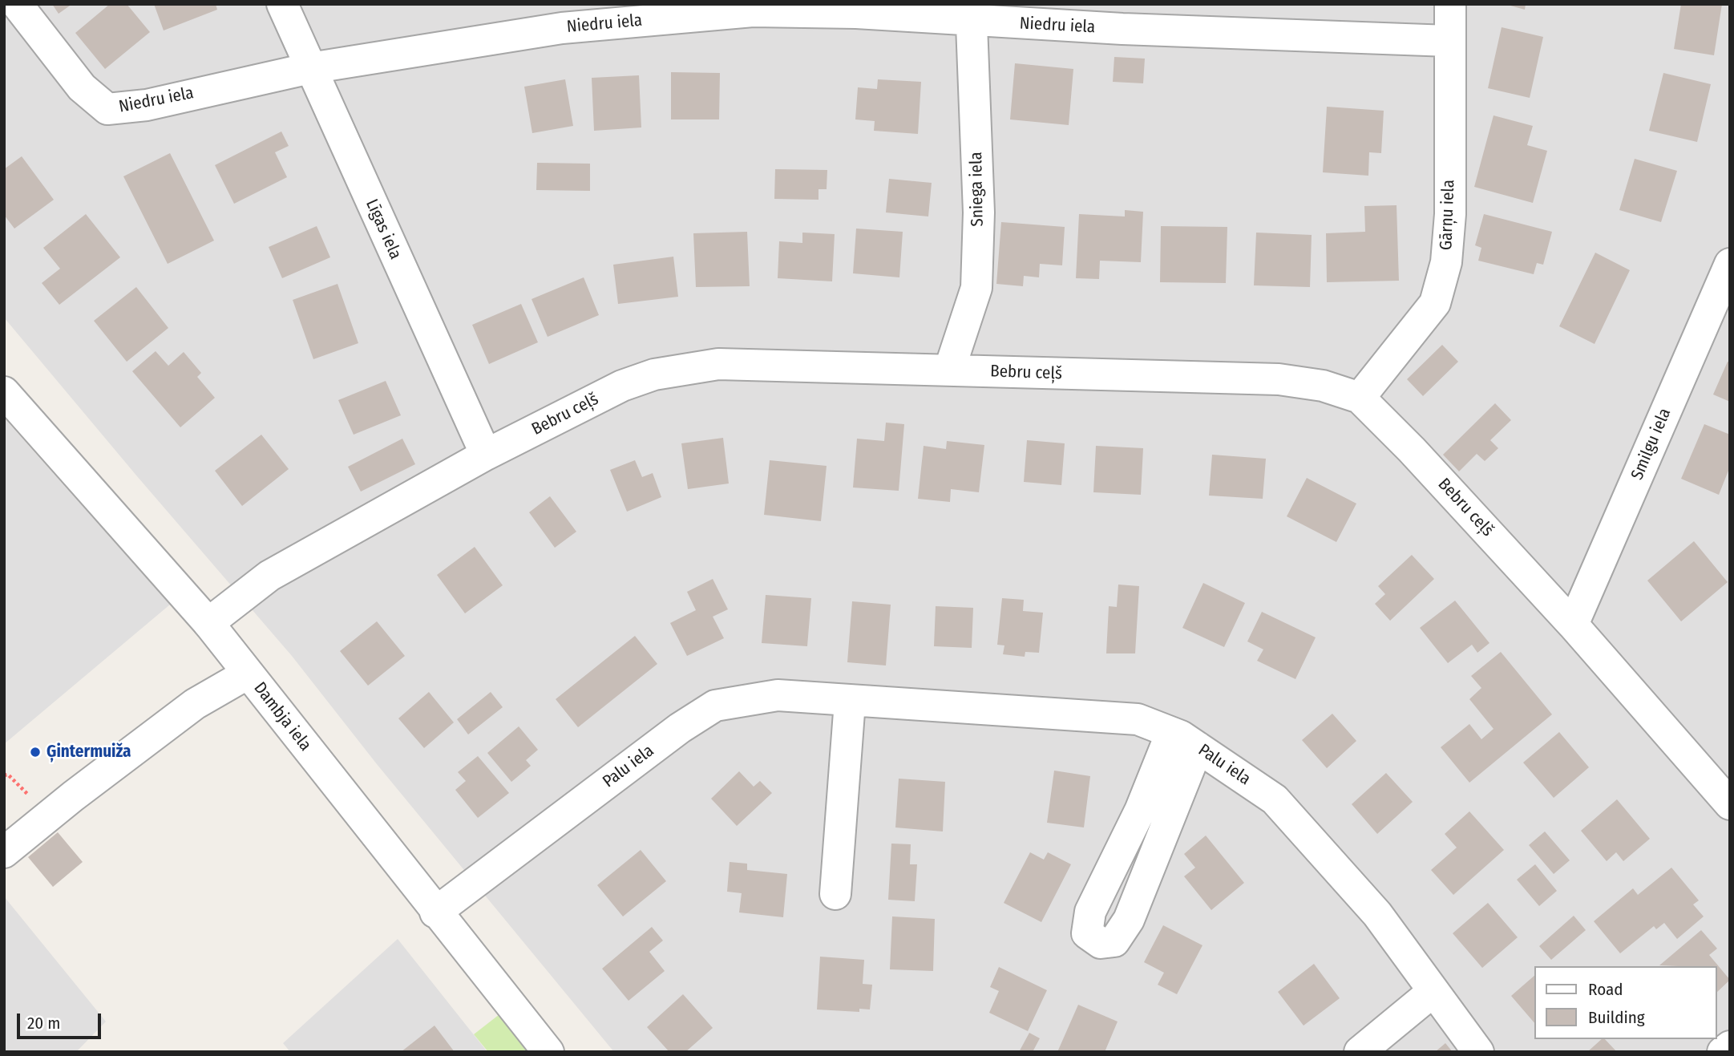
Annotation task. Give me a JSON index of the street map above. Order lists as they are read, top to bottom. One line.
{"streets":{"street":["Niedru iela","Sniega iela","Gārņu iela","Līgas iela","Bebru ceļš","Smilgu iela","Dambja iela","Palu iela"]},"crossings":[["Niedru iela","Sniega iela"],["Niedru iela","Gārņu iela"],["Niedru iela","Līgas iela"],["Sniega iela","Bebru ceļš"],["Gārņu iela","Bebru ceļš"],["Līgas iela","Bebru ceļš"],["Bebru ceļš","Smilgu iela"],["Bebru ceļš","Dambja iela"],["Dambja iela","Palu iela"]],"places":["Ģintermuiža"],"legend":["Road","Building"],"scale_bar":"20 m"}
